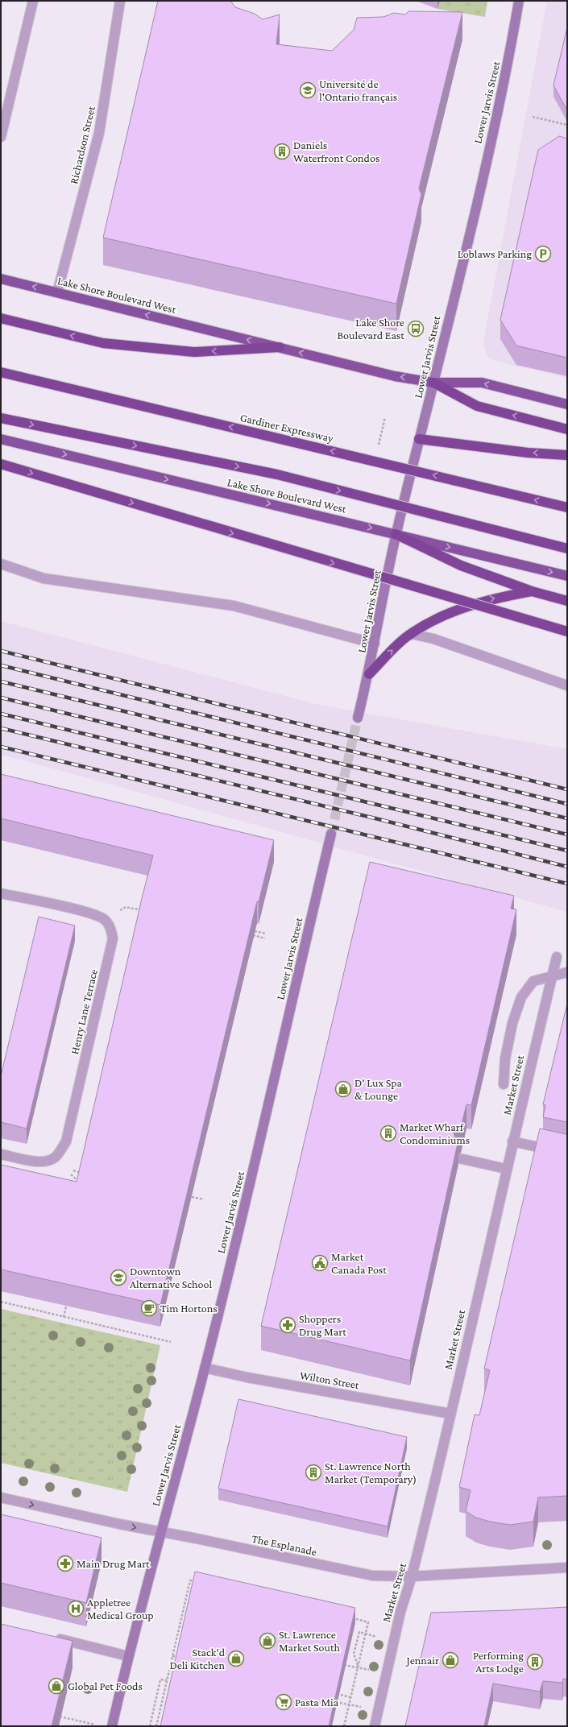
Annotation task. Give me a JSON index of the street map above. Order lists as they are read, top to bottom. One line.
{"streets":{"highway":["Lake Shore Boulevard West","Gardiner Expressway"],"main road":["Lower Jarvis Street"],"street":["Richardson Street","Henry Lane Terrace","Market Street","Wilton Street","The Esplanade"]},"crossings":[["Lower Jarvis Street","Lake Shore Boulevard West"],["Lower Jarvis Street","Wilton Street"],["Lower Jarvis Street","The Esplanade"],["Richardson Street","Lake Shore Boulevard West"],["Market Street","Wilton Street"],["Market Street","The Esplanade"]],"places":{"school or university":["Université de l'Ontario français","Downtown Alternative School"],"building":["Daniels Waterfront Condos","Market Wharf Condominiums","St. Lawrence North Market (Temporary)","Performing Arts Lodge"],"parking":["Loblaws Parking"],"bus stop":["Lake Shore Boulevard East"],"shop":["D' Lux Spa & Lounge","St. Lawrence Market South","Stack'd Deli Kitchen","Jennair","Global Pet Foods"],"public building":["Market Canada Post"],"cafe":["Tim Hortons"],"pharmacy":["Shoppers Drug Mart","Main Drug Mart"],"hospital":["Appletree Medical Group"],"supermarket":["Pasta Mia"]}}
